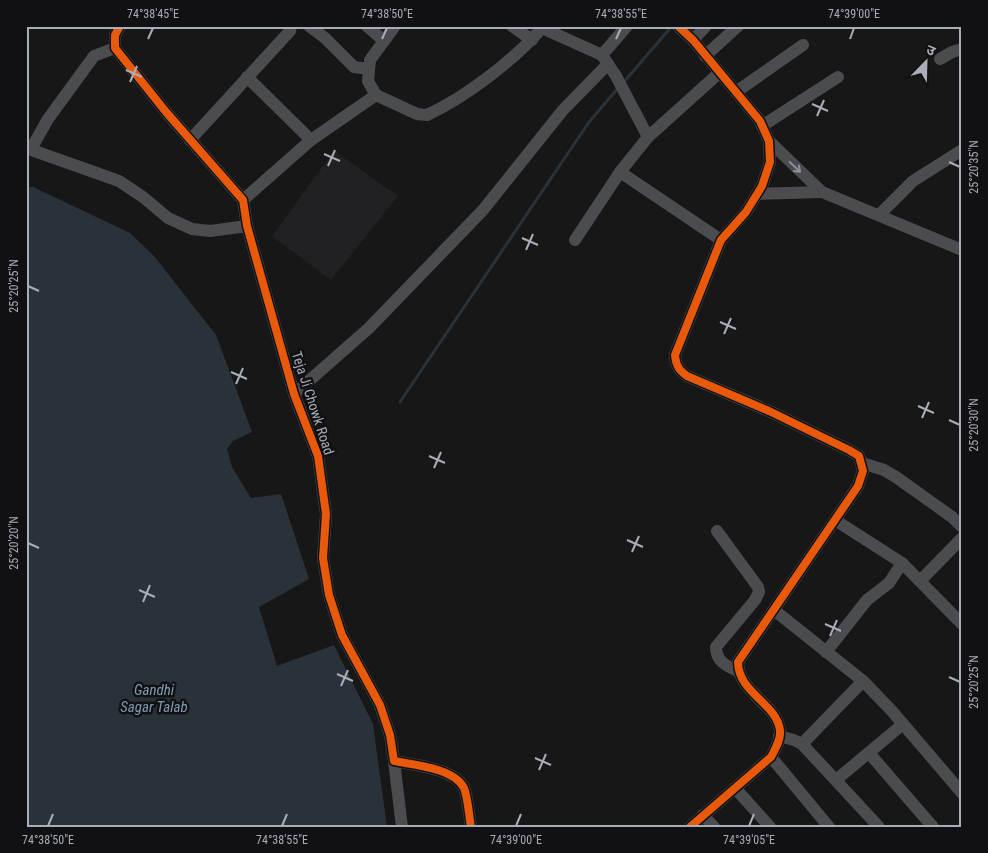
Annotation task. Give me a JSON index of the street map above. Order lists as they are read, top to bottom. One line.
{"streets":{"street":["Teja Ji Chowk Road"]},"water":["Gandhi Sagar Talab"],"north":"top right","coordinates":["74°38'45\"E","74°38'50\"E","74°38'55\"E","74°39'00\"E","25°20'35\"N","25°20'25\"N","25°20'30\"N","25°20'20\"N","74°39'05\"E"]}
